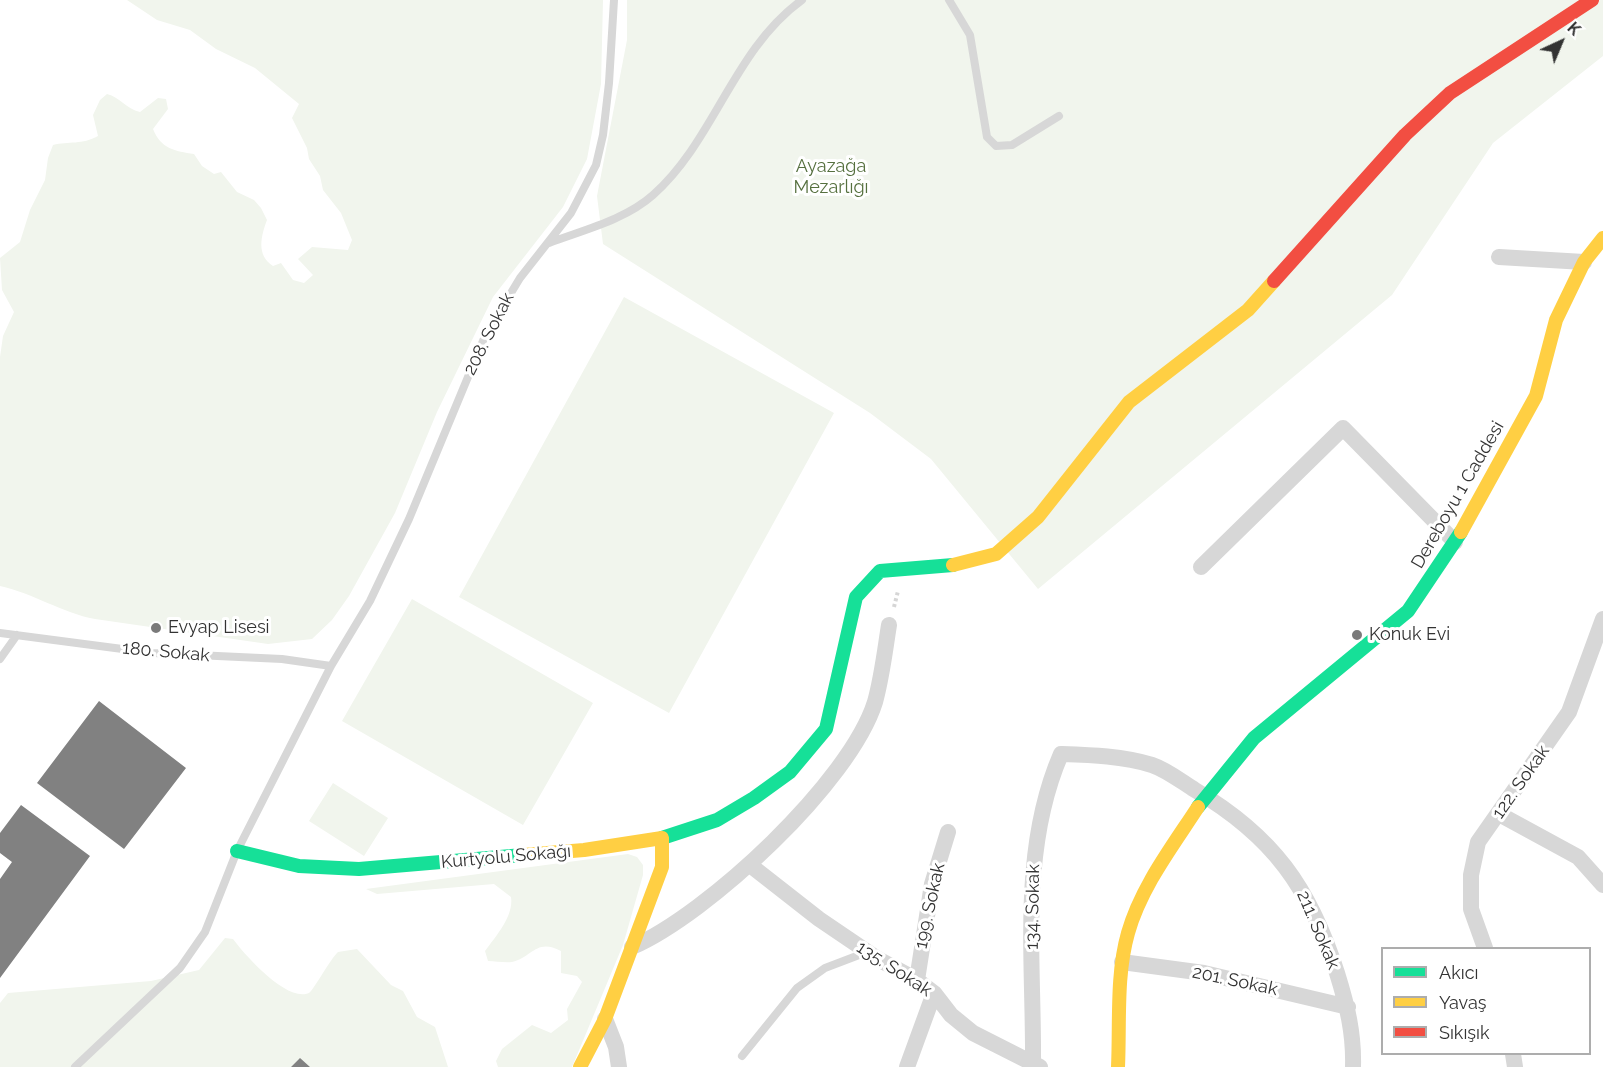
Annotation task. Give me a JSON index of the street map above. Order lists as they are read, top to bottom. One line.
{"streets":{"street":["Dereboyu 1 Caddesi","122. Sokak","Kurtyolu Sokağı","199. Sokak","134. Sokak","211. Sokak","135. Sokak","201. Sokak"],"lane":["208. Sokak","180. Sokak"]},"crossings":[["208. Sokak","180. Sokak"],["208. Sokak","Kurtyolu Sokağı"],["Dereboyu 1 Caddesi","211. Sokak"],["Dereboyu 1 Caddesi","201. Sokak"],["199. Sokak","135. Sokak"],["134. Sokak","211. Sokak"],["134. Sokak","135. Sokak"],["211. Sokak","201. Sokak"]],"parks":["Ayazağa Mezarlığı"],"places":["Evyap Lisesi","Konuk Evi"],"legend":["Akıcı","Yavaş","Sıkışık"],"north":"top right"}
